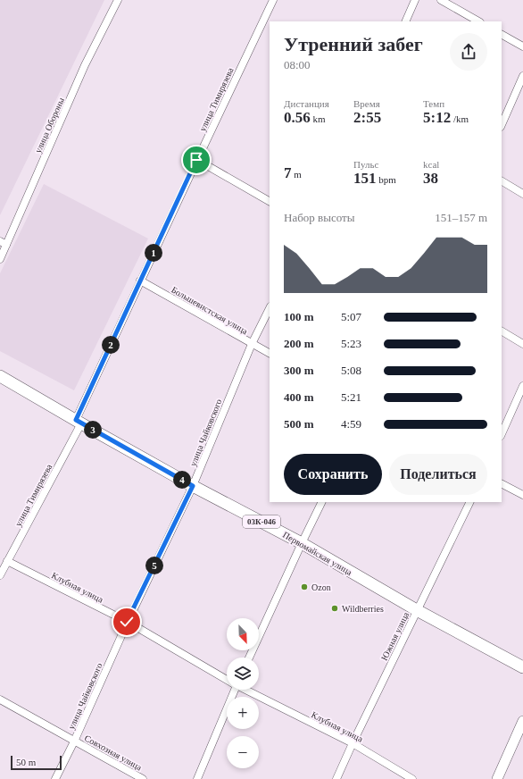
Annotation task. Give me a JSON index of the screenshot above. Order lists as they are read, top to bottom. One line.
{"streets":{"main road":["03К-046","Первомайская улица"],"street":["улица Тимирязева","улица Обороны","Большевистская улица","улица Чайковского","Клубная улица","Южная улица","Совхозная улица"]},"crossings":[["улица Тимирязева","Большевистская улица"],["улица Тимирязева","Первомайская улица"],["улица Тимирязева","Клубная улица"],["Большевистская улица","улица Чайковского"],["улица Чайковского","Первомайская улица"],["улица Чайковского","Клубная улица"],["улица Чайковского","Совхозная улица"],["Первомайская улица","Южная улица"],["Клубная улица","Южная улица"]],"places":["Ozon","Wildberries"],"scale_bar":"50 m","north":"bottom right","page":{"heading":["Утренний забег","08:00"],"stats":[["Дистанция","0.56 km"],["Время","2:55"],["Темп","5:12 /km"],["7 m"],["Пульс","151 bpm"],["kcal","38"]],"chart":["Набор высоты","151–157 m"],"pins":["1","2","3","4","5"],"list":[{"name":"100 m","note":"5:07"},{"name":"200 m","note":"5:23"},{"name":"300 m","note":"5:08"},{"name":"400 m","note":"5:21"},{"name":"500 m","note":"4:59"}],"buttons":["Сохранить","Поделиться"],"map_buttons":["+","−"],"scale":"50 m"}}
